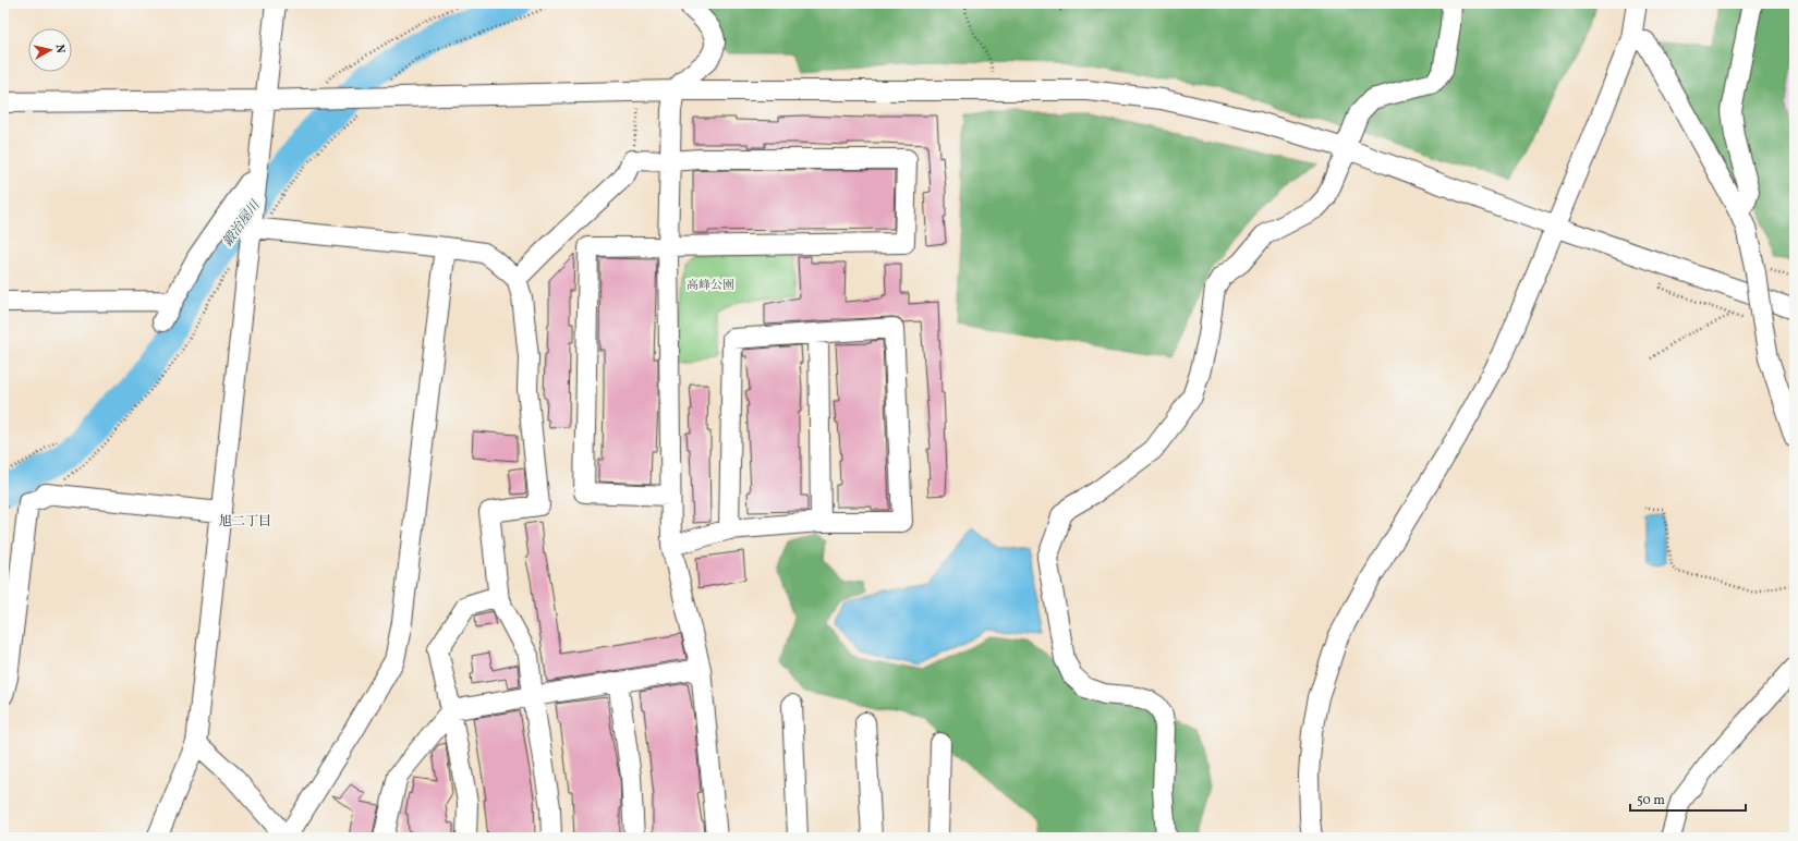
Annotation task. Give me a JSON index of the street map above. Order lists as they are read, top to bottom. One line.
{"districts":["旭二丁目"],"water":["鍛治屋川"],"parks":["高峰公園"],"scale_bar":"50 m","north":"right"}
